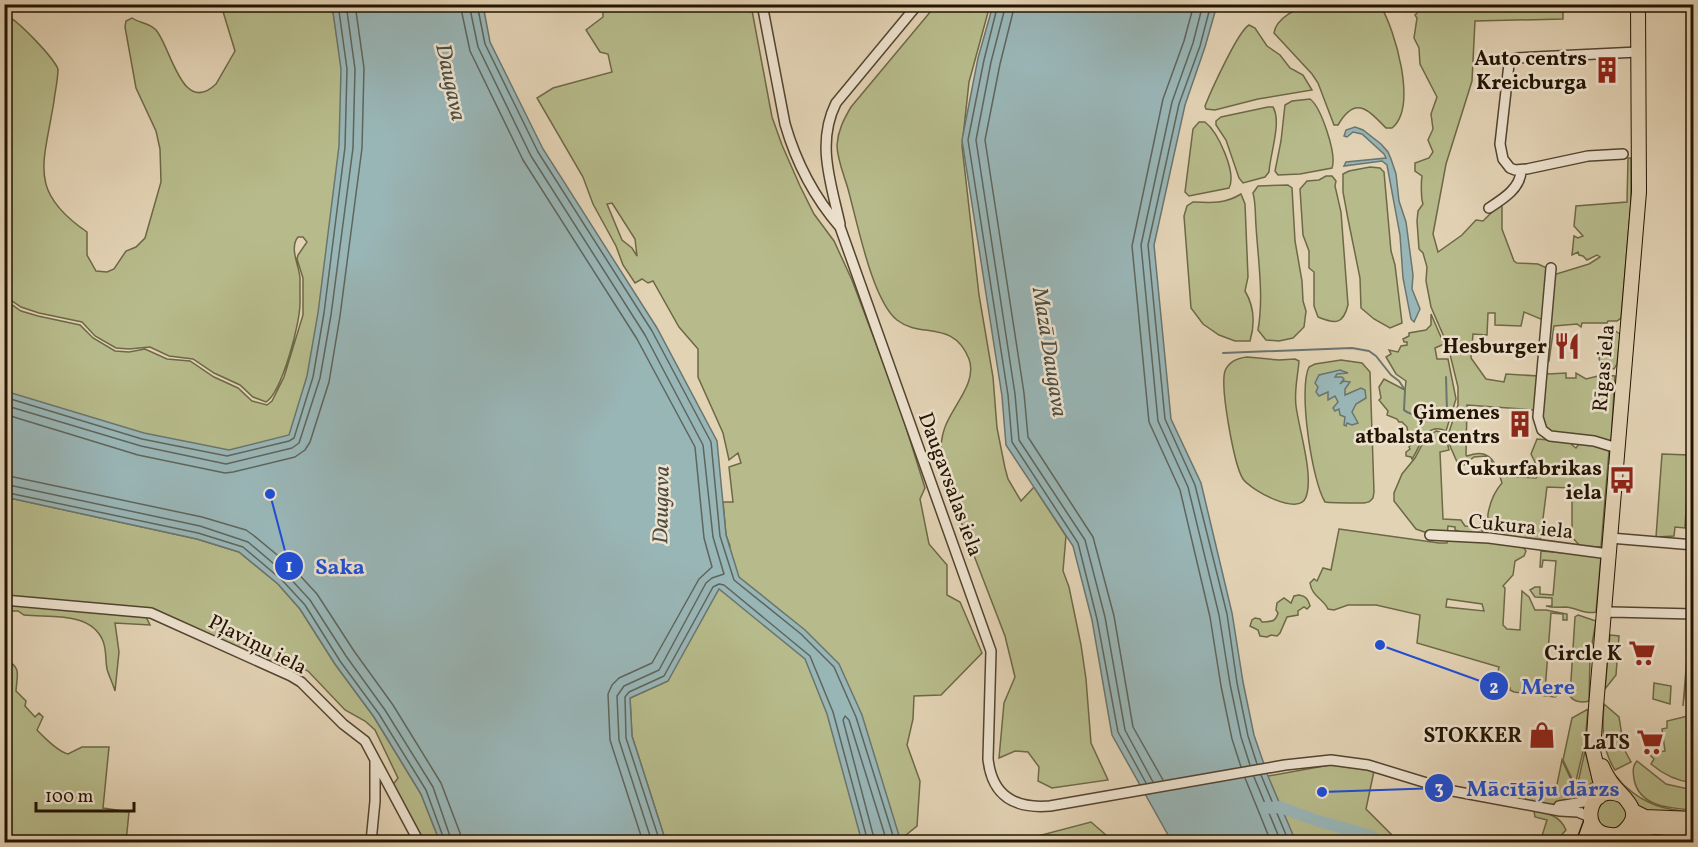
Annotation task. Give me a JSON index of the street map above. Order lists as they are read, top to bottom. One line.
{"streets":{"highway":["Rīgas iela"],"street":["Daugavsalas iela","Cukura iela","Pļaviņu iela"]},"crossings":[["Rīgas iela","Cukura iela"]],"water":["Daugava","Mazā Daugava"],"places":{"building":["Auto centrs Kreicburga","Ģimenes atbalsta centrs"],"restaurant":["Hesburger"],"bus stop":["Cukurfabrikas iela"],"other":["Saka","Mere","Mācītāju dārzs"],"supermarket":["Circle K","LaTS"],"shop":["STOKKER"]},"scale_bar":"100 m"}
